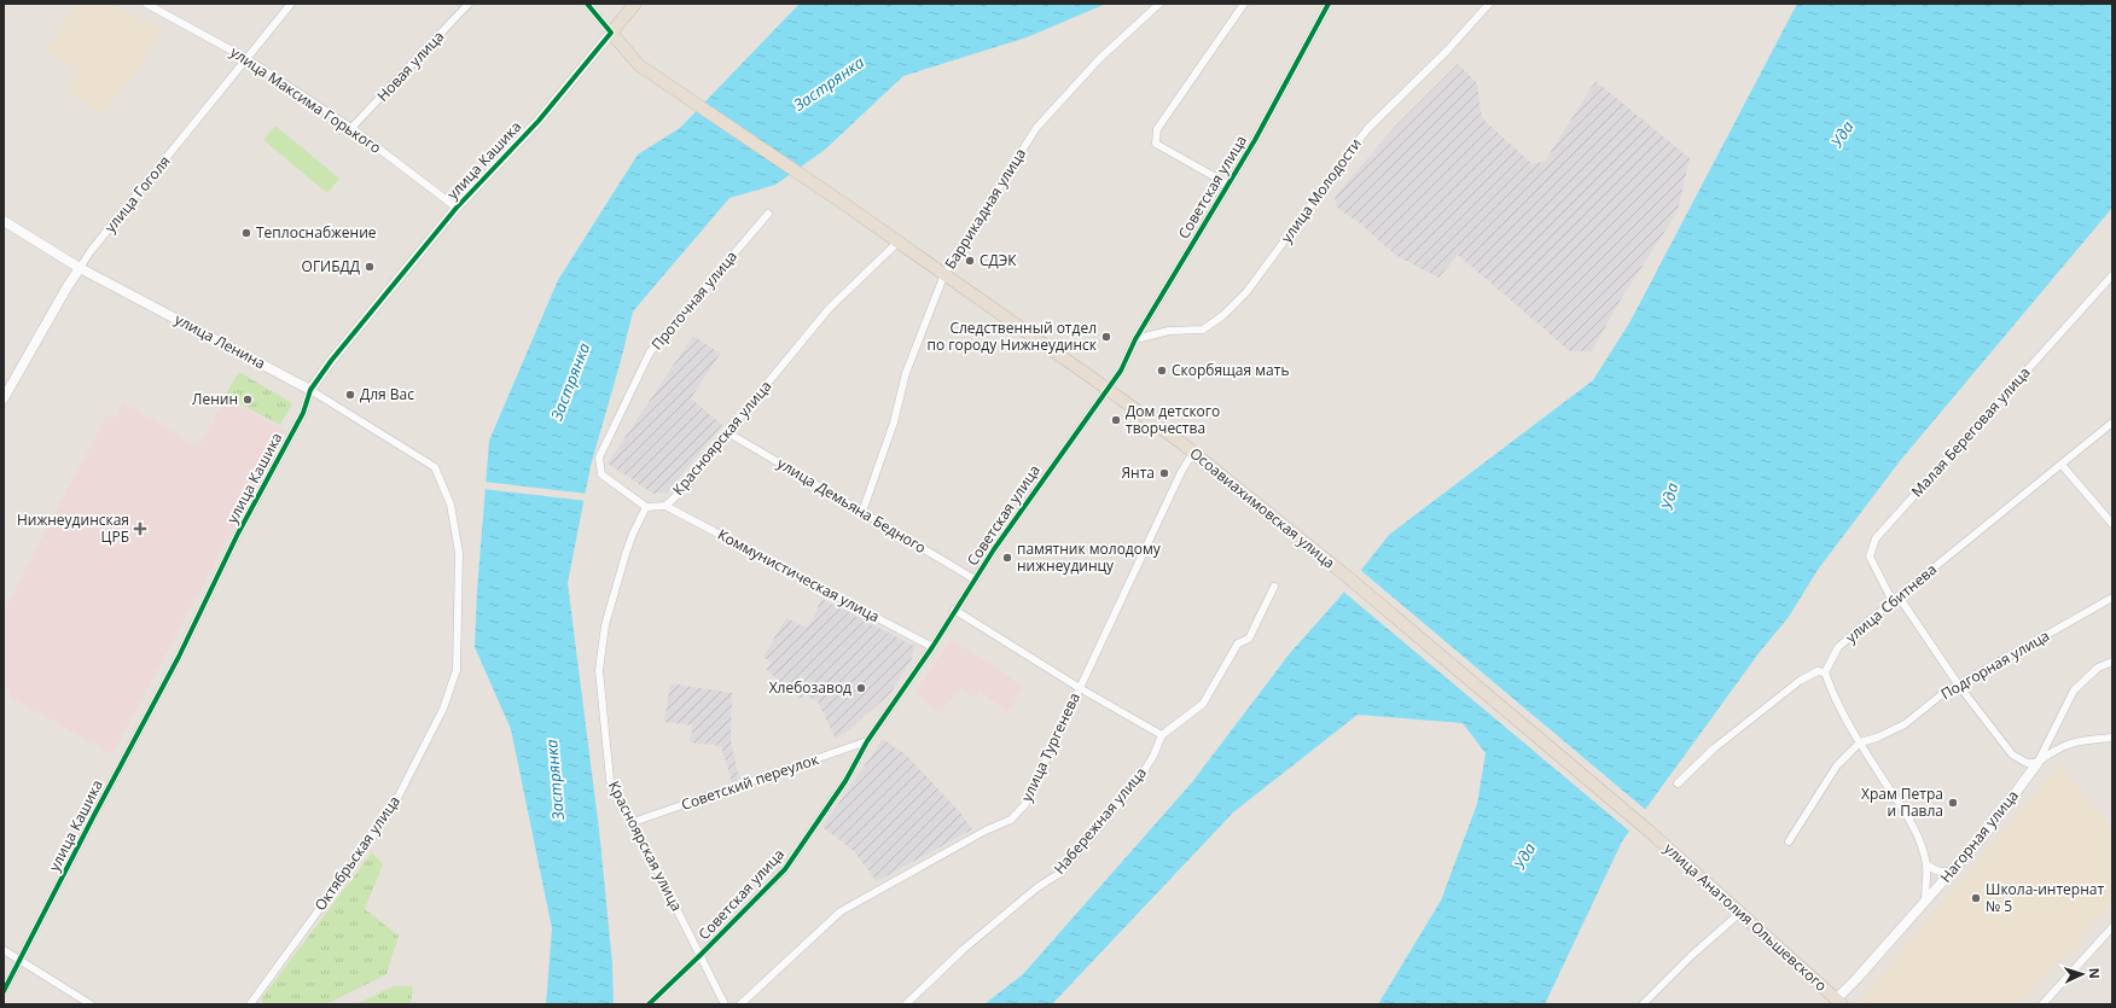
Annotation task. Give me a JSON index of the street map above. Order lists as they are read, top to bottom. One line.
{"streets":{"highway":["улица Кашика","Осоавиахимовская улица","улица Анатолия Ольшевского"],"street":["Новая улица","улица Максима Горького","Советская улица","улица Молодости","улица Гоголя","Баррикадная улица","Проточная улица","улица Ленина","Малая Береговая улица","Красноярская улица","улица Демьяна Бедного","Коммунистическая улица","улица Сбитнева","Подгорная улица","улица Тургенева","Советский переулок","Набережная улица","Нагорная улица","Октябрьская улица"]},"crossings":[["Новая улица","улица Максима Горького"],["улица Максима Горького","улица Кашика"],["улица Максима Горького","улица Гоголя"],["улица Кашика","улица Ленина"],["улица Кашика","Осоавиахимовская улица"],["Советская улица","улица Молодости"],["Советская улица","Красноярская улица"],["Советская улица","улица Демьяна Бедного"],["Советская улица","Осоавиахимовская улица"],["Советская улица","Коммунистическая улица"],["Советская улица","Советский переулок"],["улица Гоголя","улица Ленина"],["Баррикадная улица","улица Демьяна Бедного"],["Баррикадная улица","Осоавиахимовская улица"],["Проточная улица","Красноярская улица"],["улица Ленина","Октябрьская улица"],["Малая Береговая улица","улица Сбитнева"],["Малая Береговая улица","Подгорная улица"],["Малая Береговая улица","Нагорная улица"],["Красноярская улица","улица Демьяна Бедного"],["Красноярская улица","Осоавиахимовская улица"],["Красноярская улица","Коммунистическая улица"],["Красноярская улица","Советский переулок"],["Осоавиахимовская улица","улица Тургенева"],["Осоавиахимовская улица","улица Анатолия Ольшевского"],["Нагорная улица","улица Анатолия Ольшевского"]],"water":["Застрянка","Уда"],"places":{"other":["Теплоснабжение","СДЭК","ОГИБДД","Следственный отдел по городу Нижнеудинск","Скорбящая мать","Для Вас","Ленин","Дом детского творчества","Янта","памятник молодому нижнеудинцу","Хлебозавод","Храм Петра и Павла","Школа-интернат № 5"],"health":["Нижнеудинская ЦРБ"]},"north":"right"}
